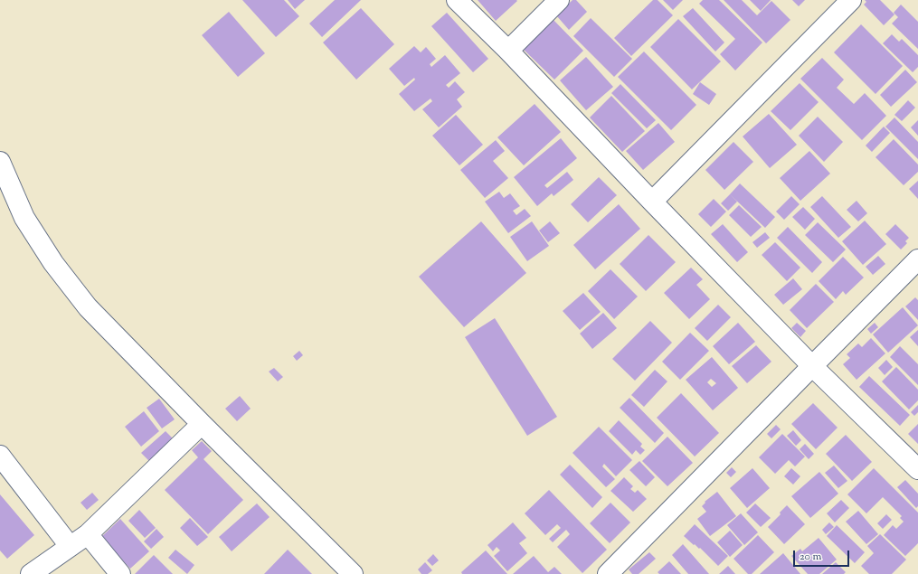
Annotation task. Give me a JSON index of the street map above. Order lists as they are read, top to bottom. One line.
{"scale_bar":"20 m"}
